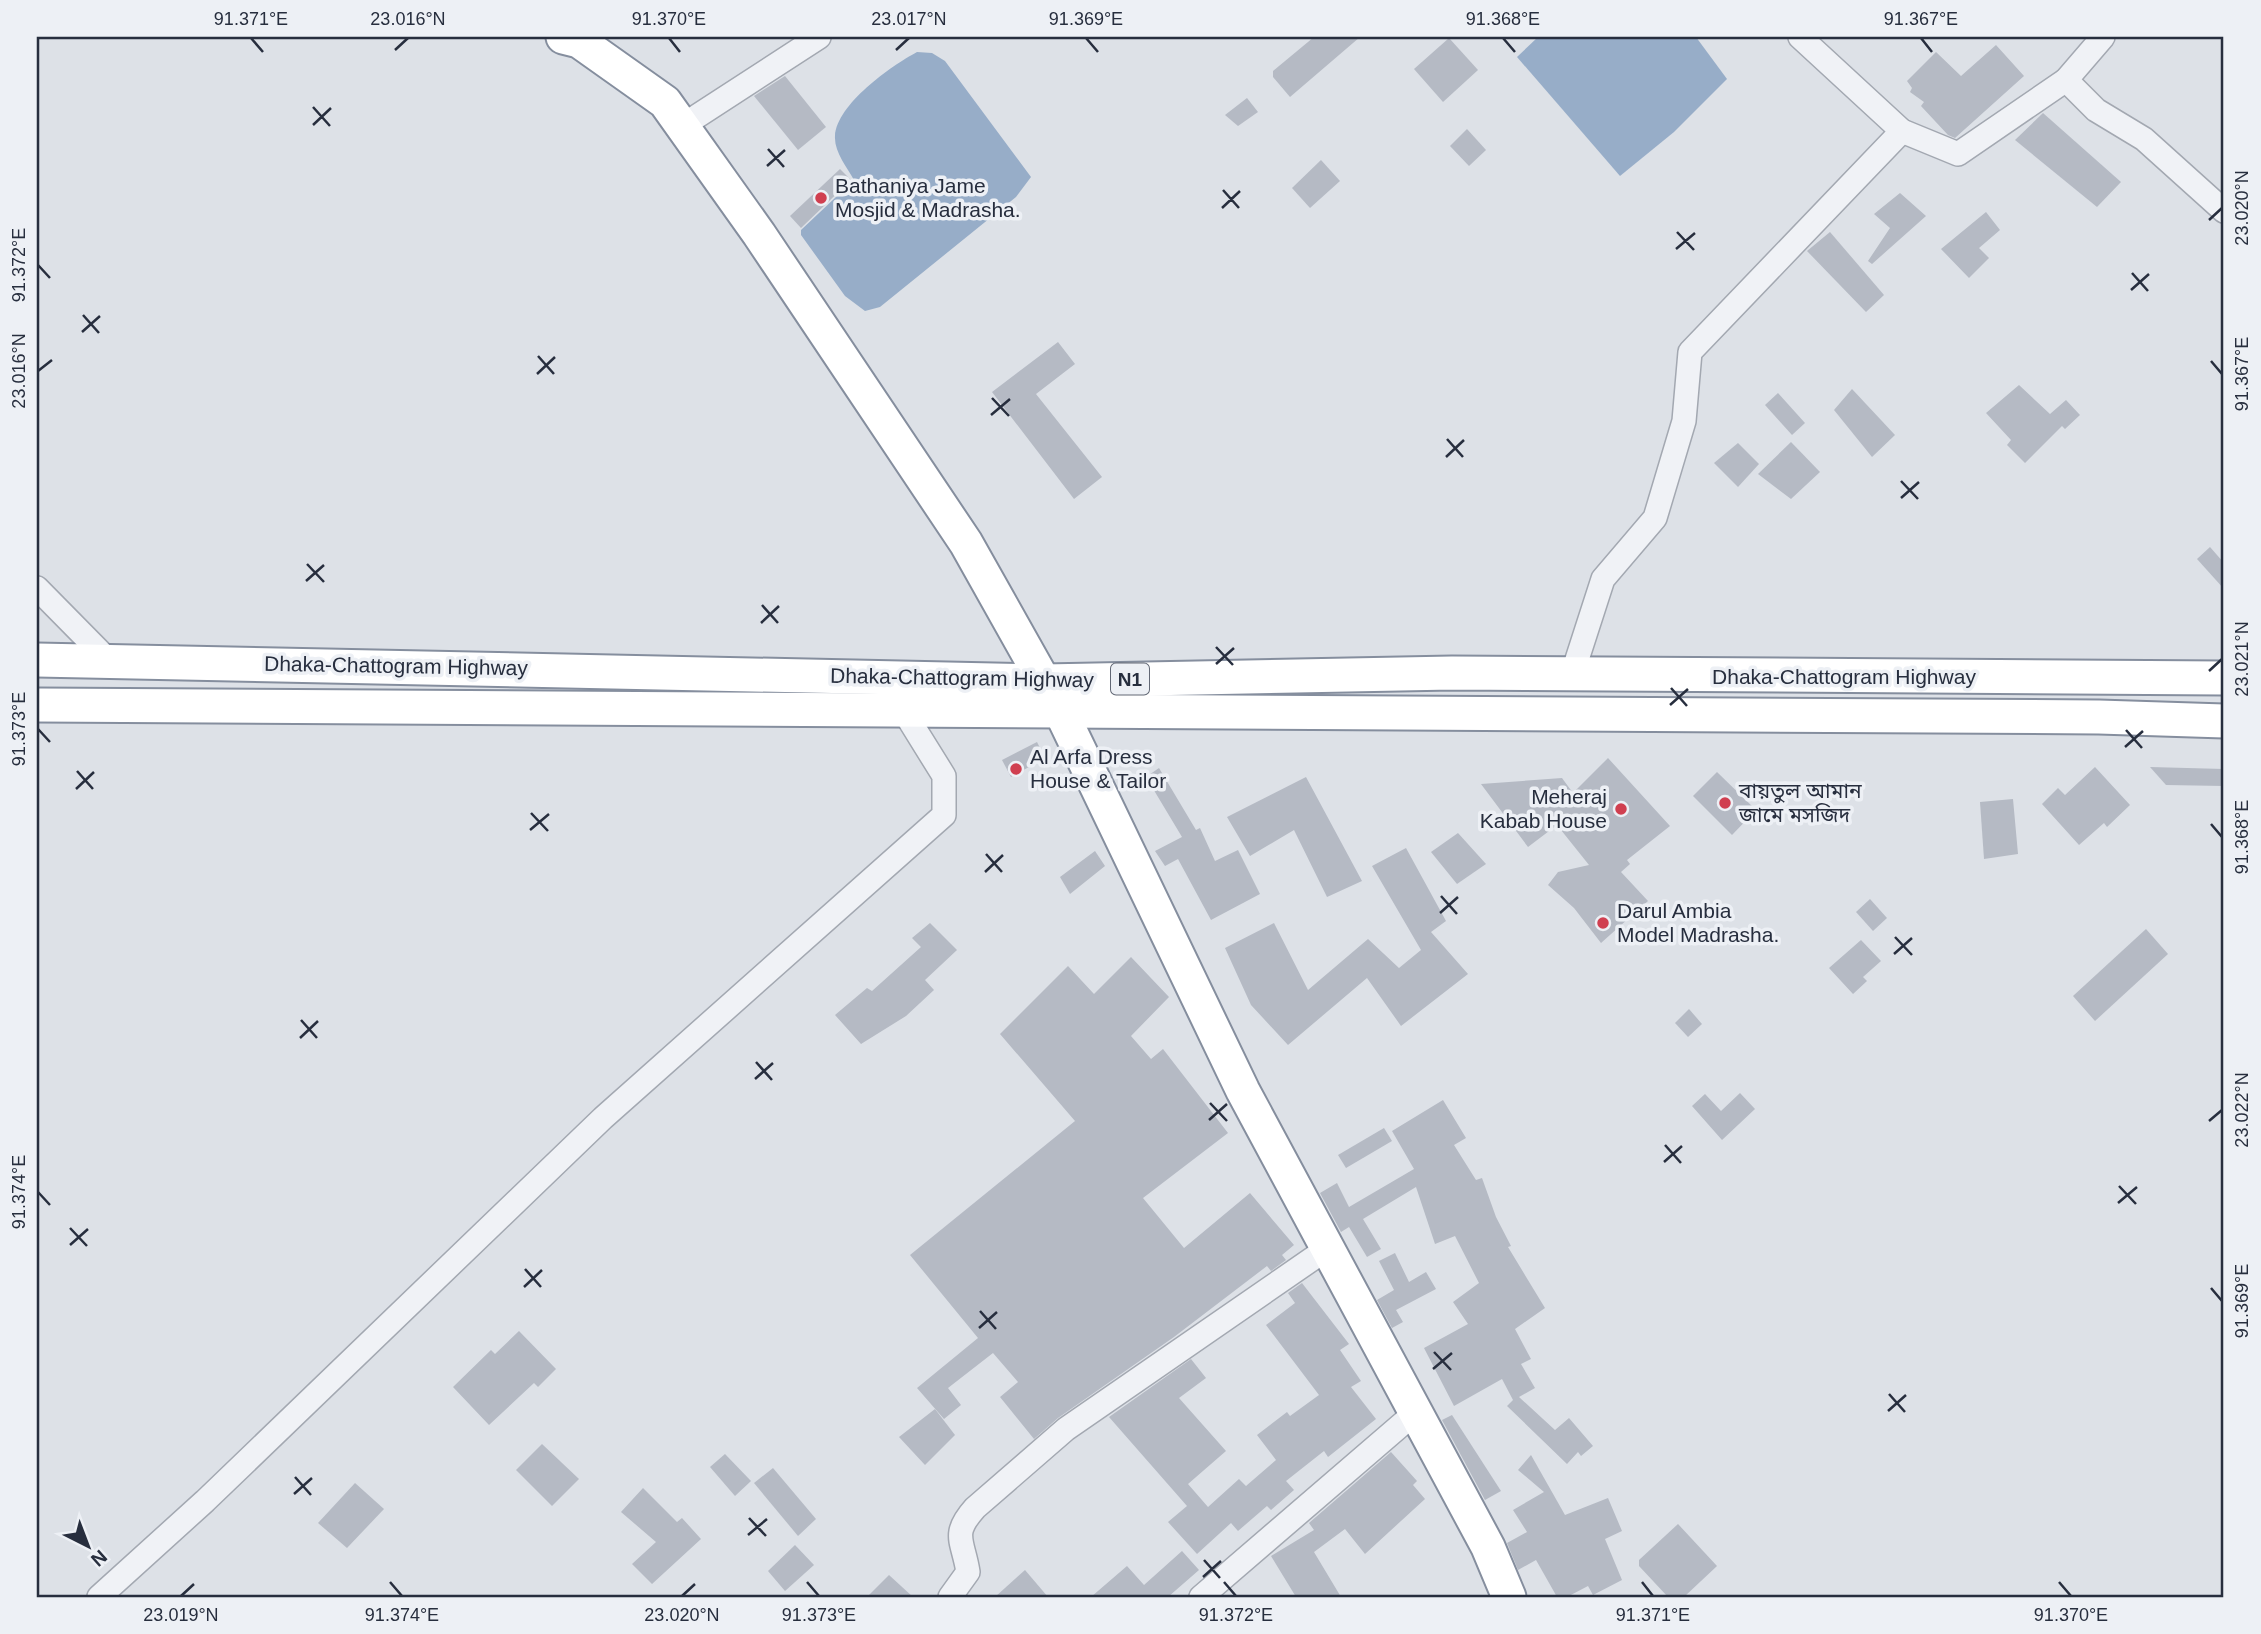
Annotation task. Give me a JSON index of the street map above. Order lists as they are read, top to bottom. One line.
{"streets":{"highway":["Dhaka-Chattogram Highway","N1"]},"places":["Bathaniya Jame Mosjid & Madrasha.","Al Arfa Dress House & Tailor","বায়তুল আমান জামে মসজিদ","Meheraj Kabab House","Darul Ambia Model Madrasha."],"north":"bottom right","coordinates":["91.371°E","23.016°N","91.370°E","23.017°N","91.369°E","91.368°E","91.367°E","23.020°N","91.372°E","23.021°N","91.373°E","23.022°N","91.374°E","23.019°N"]}
